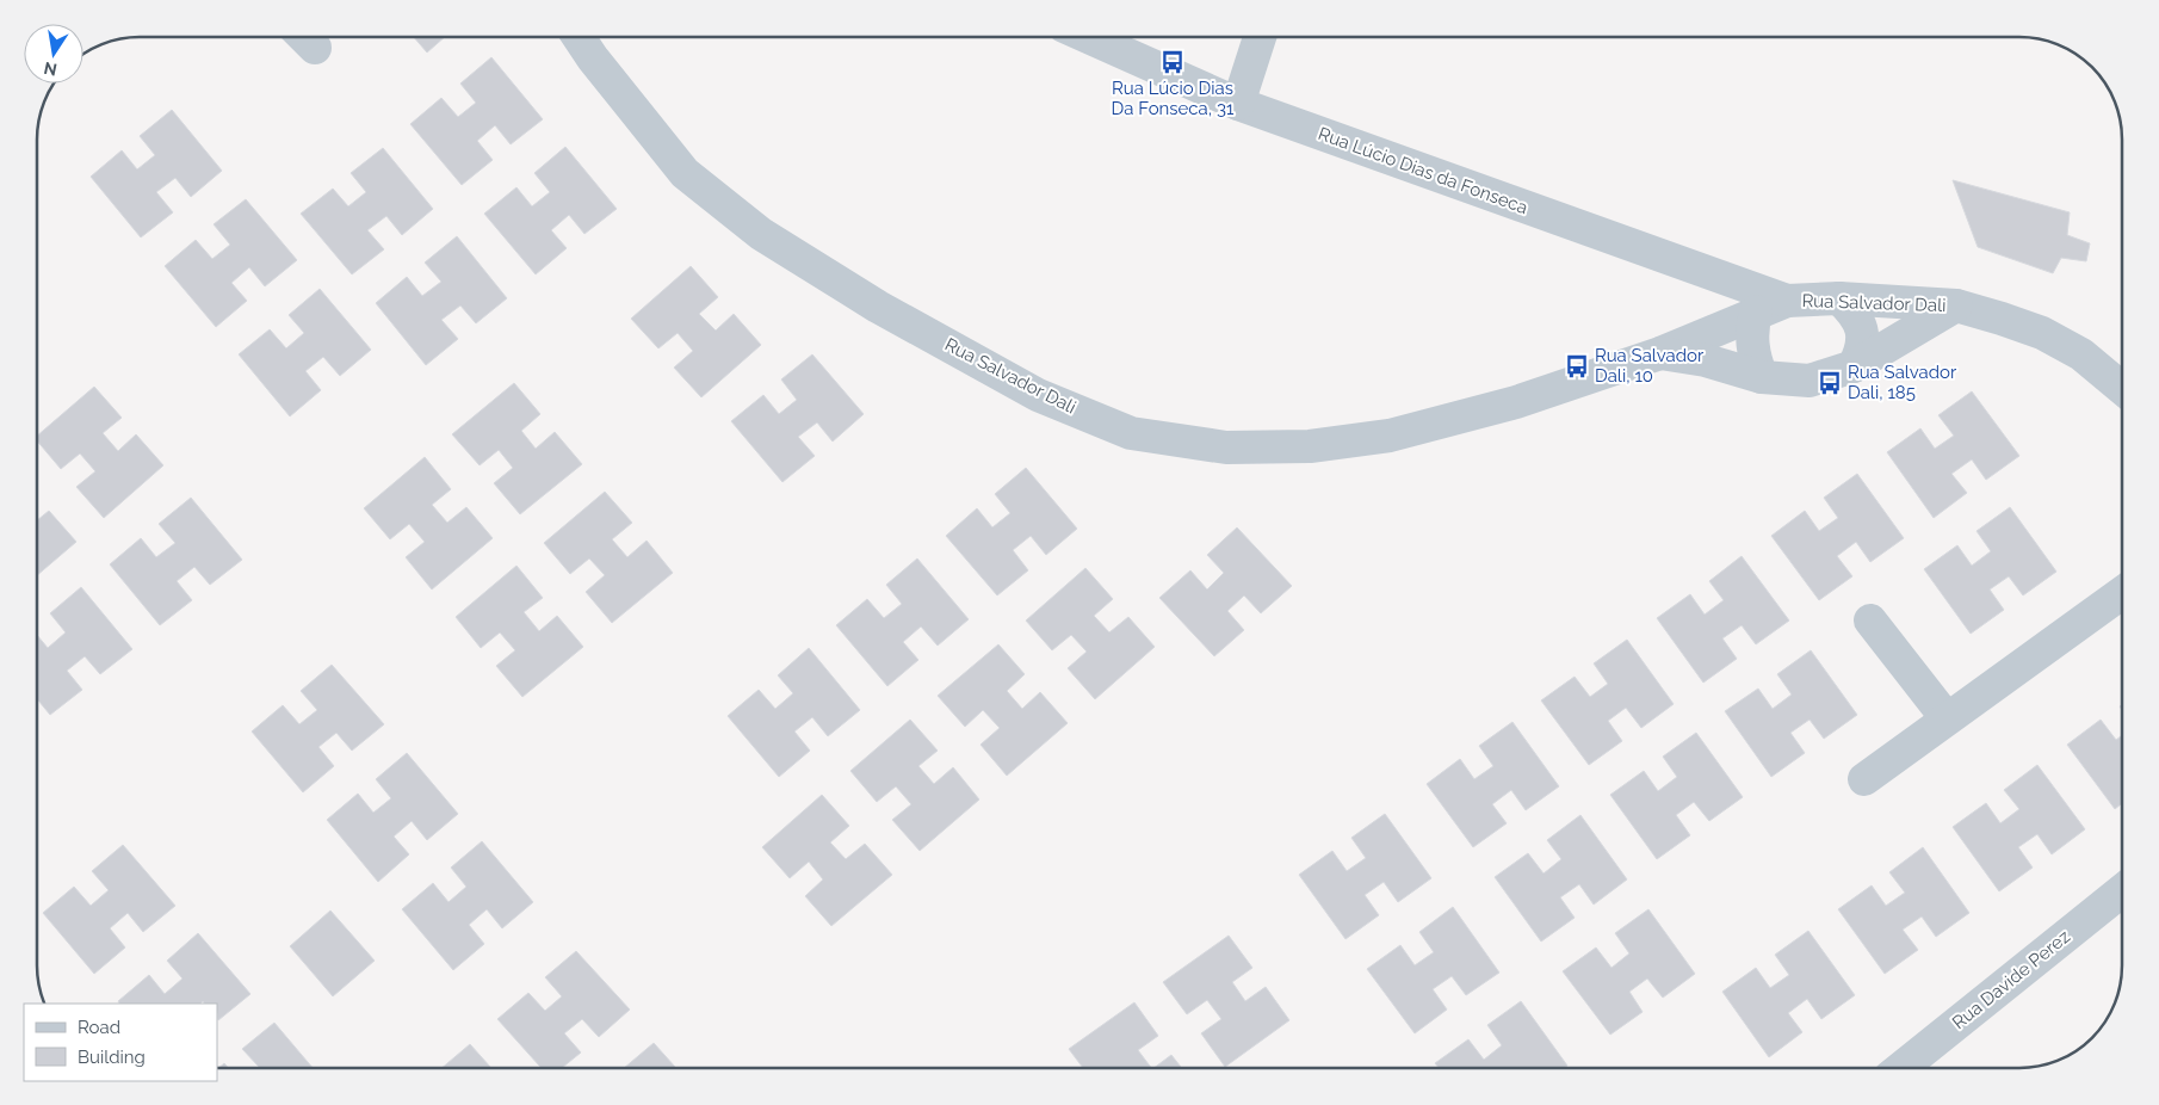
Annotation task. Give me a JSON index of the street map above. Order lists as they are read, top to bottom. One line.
{"streets":{"street":["Rua Lúcio Dias da Fonseca","Rua Salvador Dali","Rua Davide Perez"]},"crossings":[["Rua Lúcio Dias da Fonseca","Rua Salvador Dali"]],"places":{"bus stop":["Rua Lúcio Dias Da Fonseca, 31","Rua Salvador Dali, 10","Rua Salvador Dali, 185"]},"legend":["Road","Building"],"north":"bottom"}
